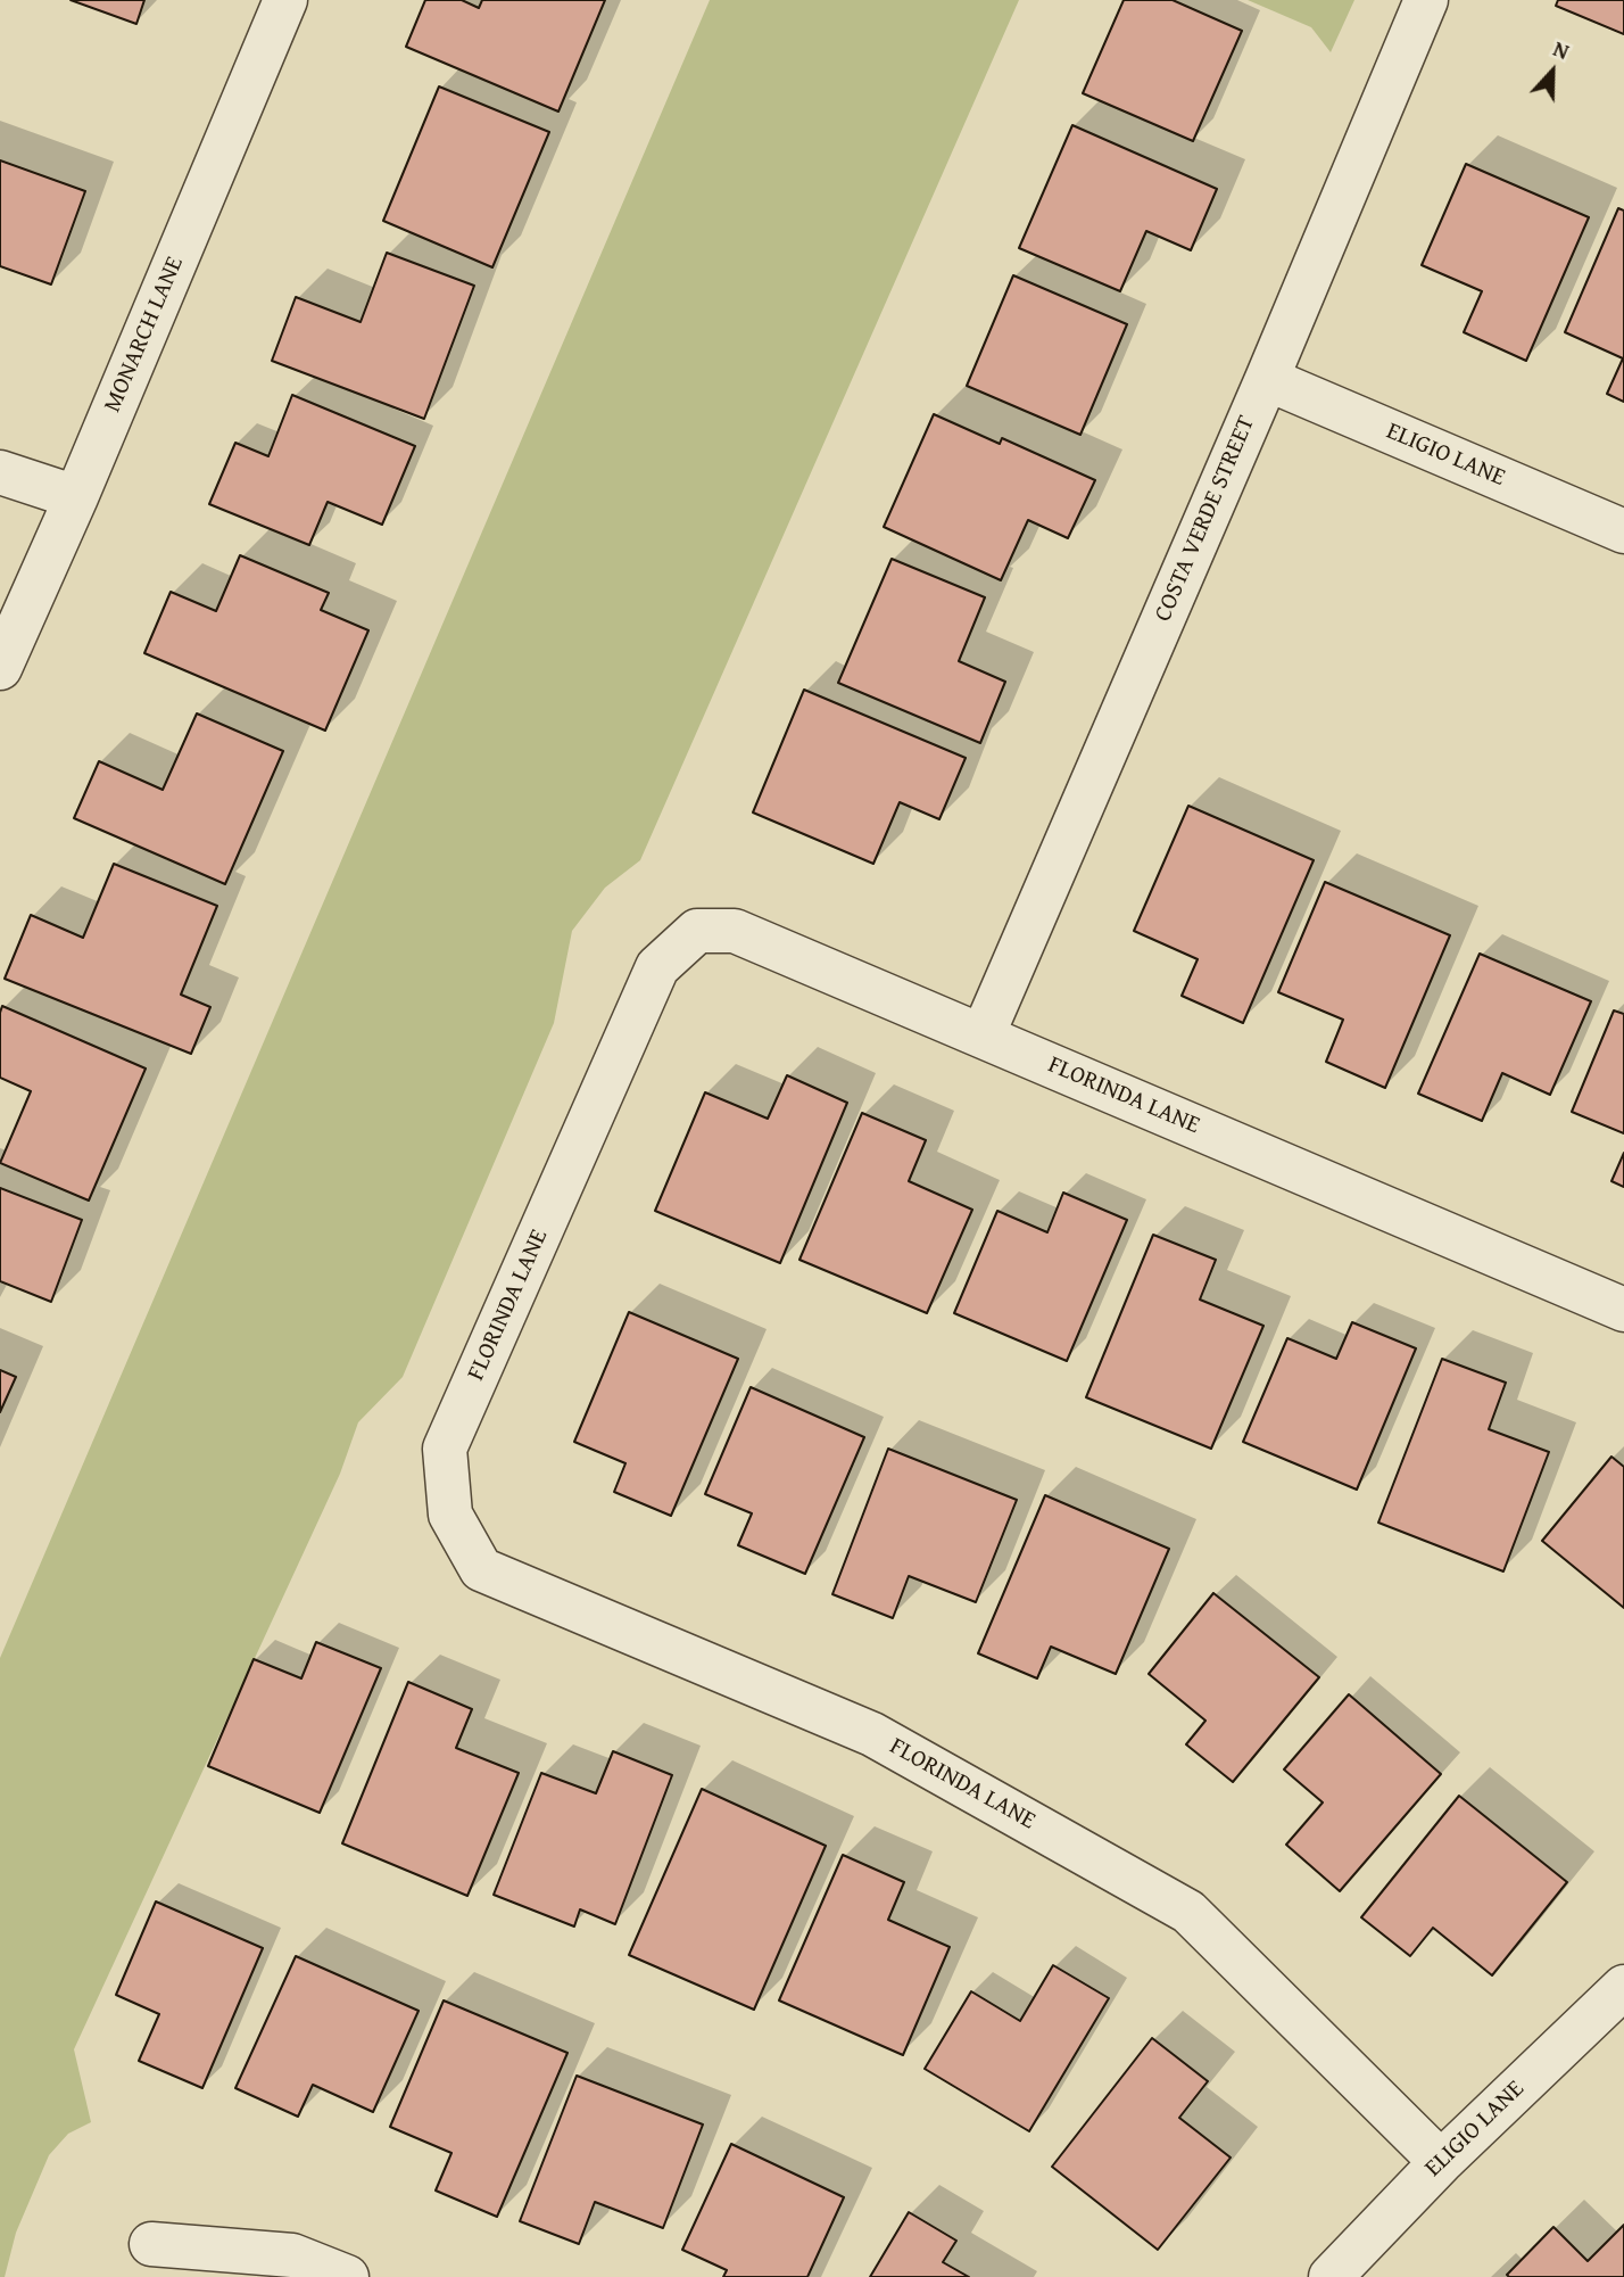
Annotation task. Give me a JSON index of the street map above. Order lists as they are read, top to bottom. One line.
{"streets":{"street":["MONARCH LANE","ELIGIO LANE","COSTA VERDE STREET","FLORINDA LANE"]},"crossings":[["ELIGIO LANE","COSTA VERDE STREET"],["ELIGIO LANE","FLORINDA LANE"],["COSTA VERDE STREET","FLORINDA LANE"]],"north":"top"}
